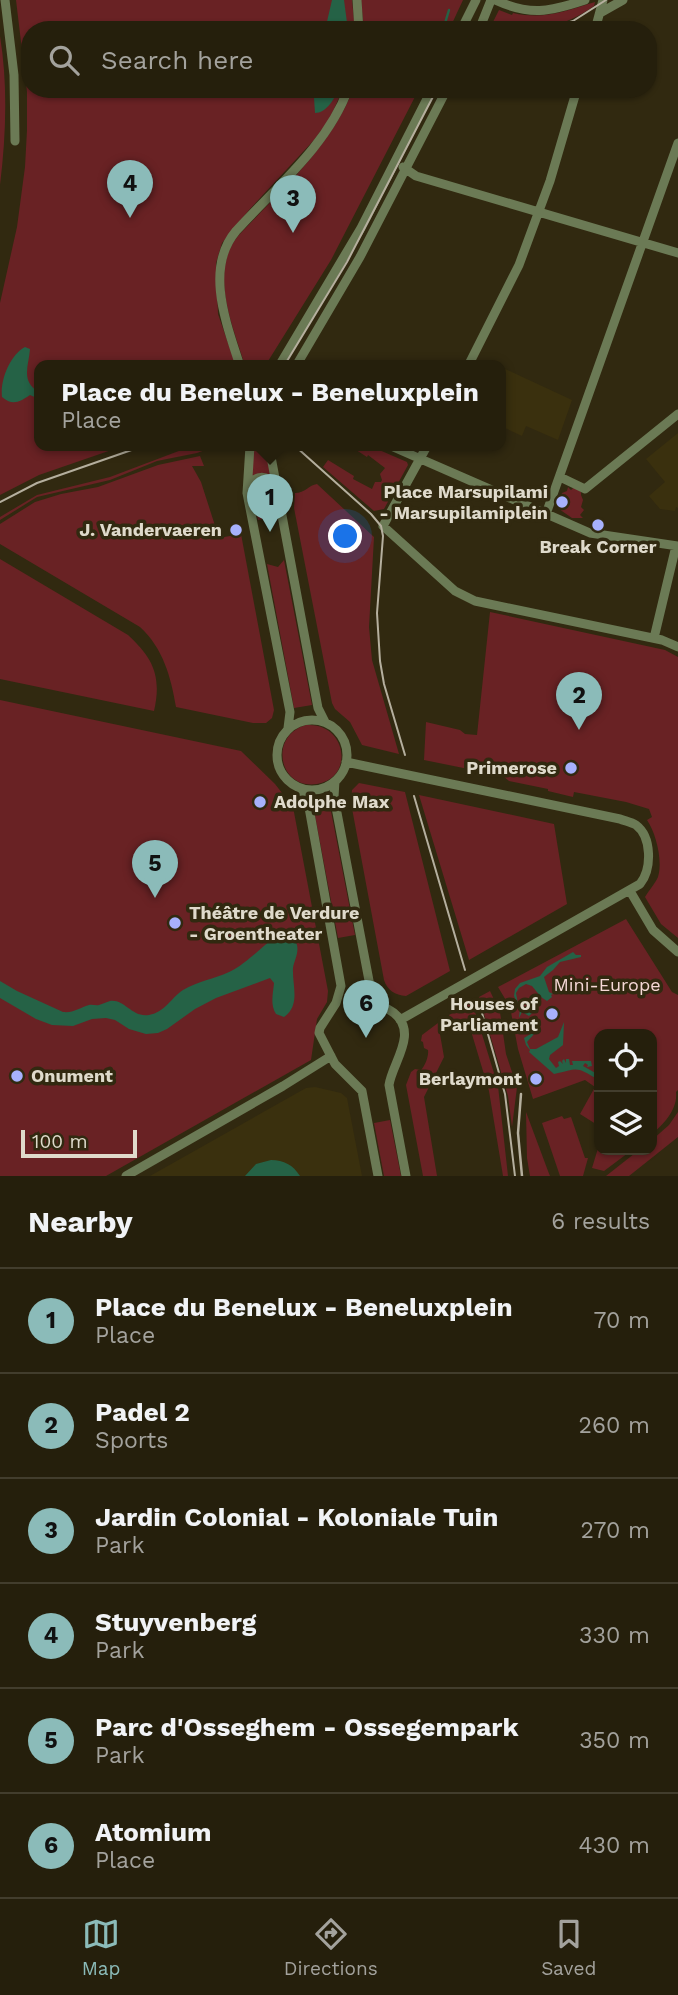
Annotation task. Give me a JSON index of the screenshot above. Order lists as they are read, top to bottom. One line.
{"parks":["Mini-Europe"],"places":["Place Marsupilami - Marsupilamiplein","Break Corner","J. Vandervaeren","Primerose","Adolphe Max","Théâtre de Verdure - Groentheater","Houses of Parliament","Onument","Berlaymont"],"scale_bar":"100 m","page":{"search":"Search here","pins":["4","3","1","2","5","6"],"popup":["Place du Benelux - Beneluxplein","Place"],"scale":"100 m","heading":["Nearby","6 results"],"list":[{"mark":"1","name":"Place du Benelux - Beneluxplein","note":"Place","value":"70 m"},{"mark":"2","name":"Padel 2","note":"Sports","value":"260 m"},{"mark":"3","name":"Jardin Colonial - Koloniale Tuin","note":"Park","value":"270 m"},{"mark":"4","name":"Stuyvenberg","note":"Park","value":"330 m"},{"mark":"5","name":"Parc d'Osseghem - Ossegempark","note":"Park","value":"350 m"},{"mark":"6","name":"Atomium","note":"Place","value":"430 m"}],"nav":["Map","Directions","Saved"]}}
